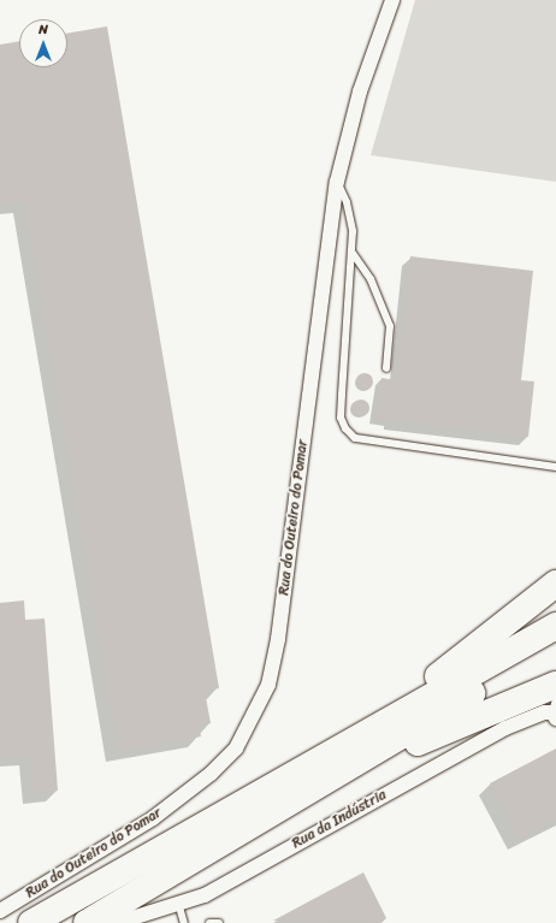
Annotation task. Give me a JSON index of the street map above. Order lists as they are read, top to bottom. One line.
{"streets":{"street":["Rua do Outeiro do Pomar","Rua da Indústria"]},"north":"top"}
